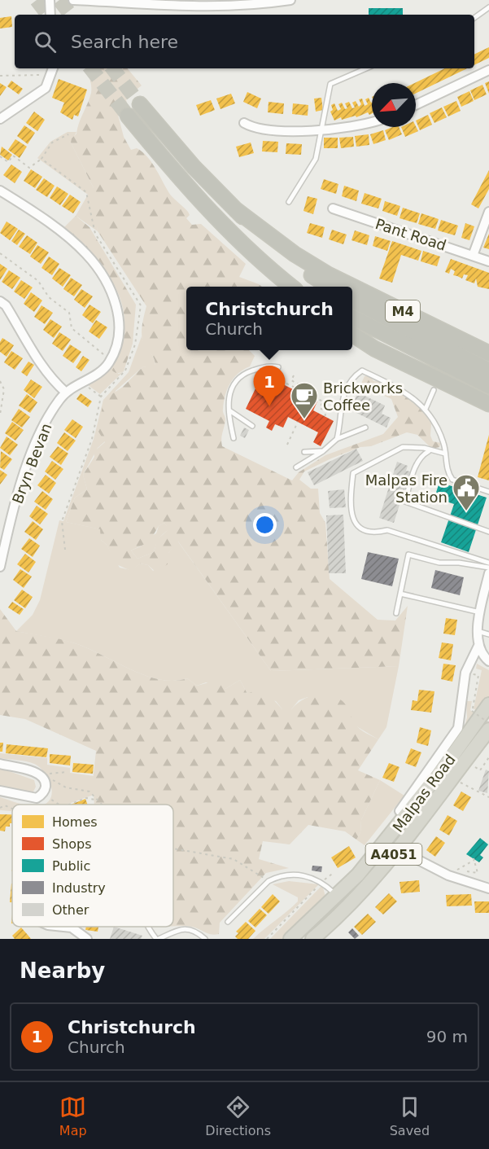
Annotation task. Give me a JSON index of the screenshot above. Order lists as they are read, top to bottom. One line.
{"streets":{"highway":["M4"],"main road":["Malpas Road","A4051"],"street":["Pant Road","Bryn Bevan"]},"places":{"cafe":["Brickworks Coffee"],"public building":["Malpas Fire Station"]},"legend":["Homes","Shops","Public","Industry","Other"],"north":"bottom left","page":{"search":"Search here","popup":["Christchurch","Church"],"pins":"1","heading":"Nearby","list":[{"mark":"1","name":"Christchurch","note":"Church","value":"90 m"}],"nav":["Map","Directions","Saved"]}}
